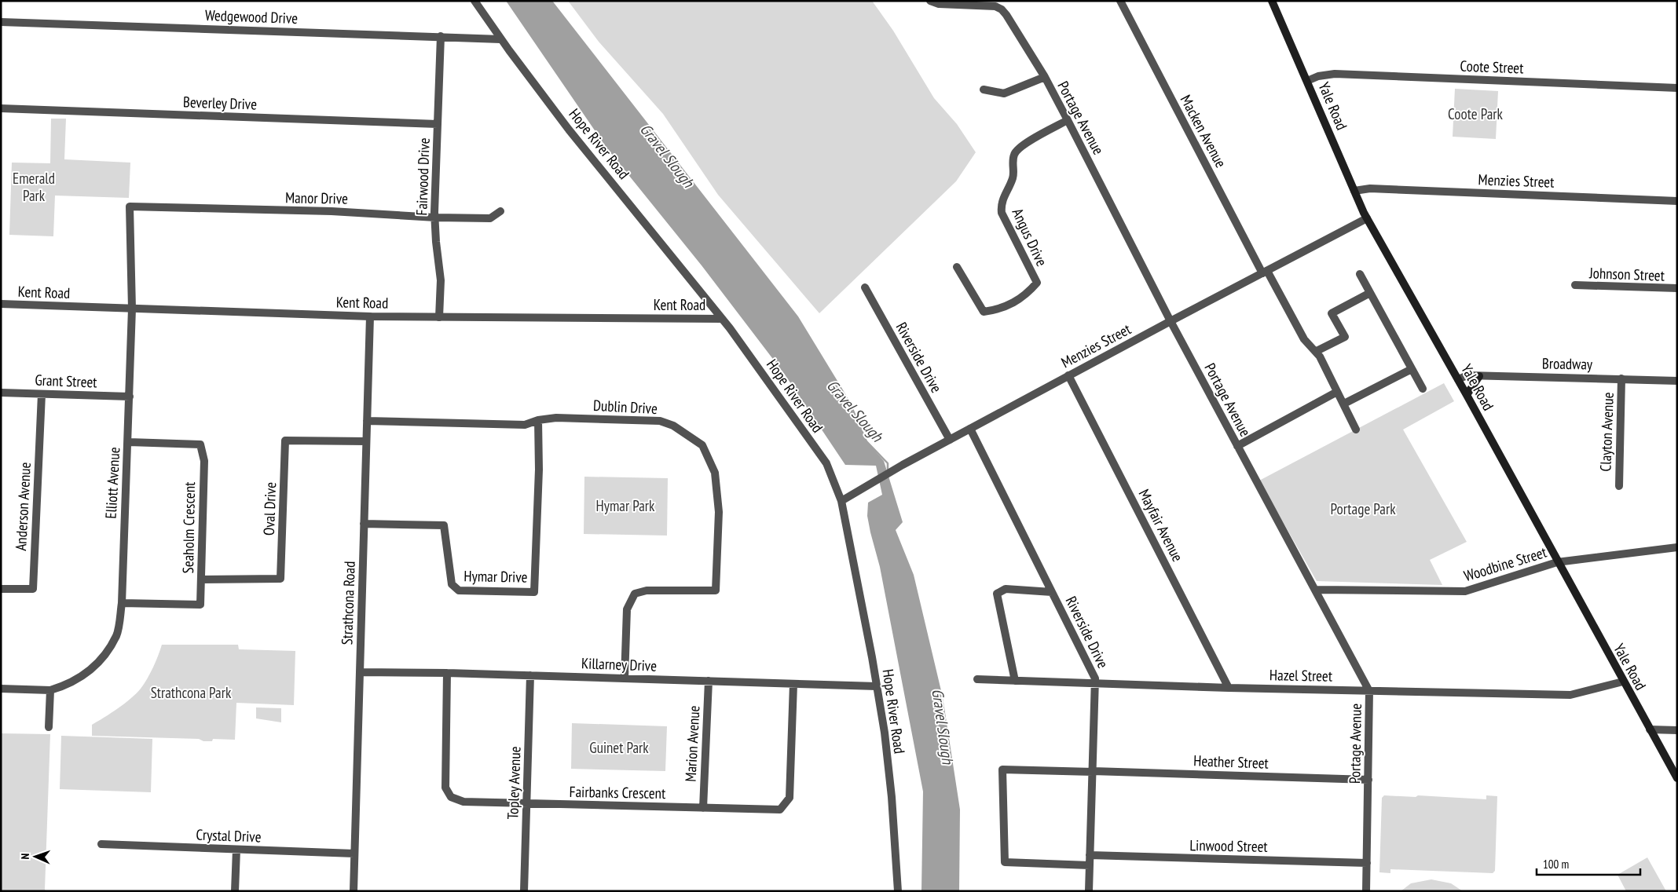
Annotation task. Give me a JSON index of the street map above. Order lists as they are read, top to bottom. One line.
{"streets":{"main road":["Yale Road"],"street":["Wedgewood Drive","Coote Street","Beverley Drive","Portage Avenue","Macken Avenue","Hope River Road","Fairwood Drive","Menzies Street","Manor Drive","Angus Drive","Johnson Street","Kent Road","Riverside Drive","Broadway","Grant Street","Dublin Drive","Clayton Avenue","Elliott Avenue","Anderson Avenue","Oval Drive","Mayfair Avenue","Seaholm Crescent","Woodbine Street","Hymar Drive","Strathcona Road","Killarney Drive","Hazel Street","Marion Avenue","Heather Street","Topley Avenue","Fairbanks Crescent","Crystal Drive","Linwood Street"]},"crossings":[["Wedgewood Drive","Hope River Road"],["Wedgewood Drive","Fairwood Drive"],["Coote Street","Yale Road"],["Beverley Drive","Fairwood Drive"],["Yale Road","Menzies Street"],["Yale Road","Broadway"],["Yale Road","Woodbine Street"],["Yale Road","Hazel Street"],["Portage Avenue","Menzies Street"],["Portage Avenue","Angus Drive"],["Portage Avenue","Woodbine Street"],["Portage Avenue","Hazel Street"],["Portage Avenue","Heather Street"],["Portage Avenue","Linwood Street"],["Macken Avenue","Menzies Street"],["Hope River Road","Menzies Street"],["Hope River Road","Kent Road"],["Hope River Road","Killarney Drive"],["Fairwood Drive","Manor Drive"],["Fairwood Drive","Kent Road"],["Menzies Street","Riverside Drive"],["Menzies Street","Mayfair Avenue"],["Manor Drive","Elliott Avenue"],["Kent Road","Elliott Avenue"],["Kent Road","Strathcona Road"],["Riverside Drive","Hazel Street"],["Riverside Drive","Heather Street"],["Riverside Drive","Linwood Street"],["Broadway","Clayton Avenue"],["Grant Street","Elliott Avenue"],["Grant Street","Anderson Avenue"],["Dublin Drive","Hymar Drive"],["Dublin Drive","Strathcona Road"],["Dublin Drive","Killarney Drive"],["Elliott Avenue","Seaholm Crescent"],["Oval Drive","Seaholm Crescent"],["Oval Drive","Strathcona Road"],["Mayfair Avenue","Hazel Street"],["Hymar Drive","Strathcona Road"],["Strathcona Road","Killarney Drive"],["Strathcona Road","Crystal Drive"],["Killarney Drive","Marion Avenue"],["Killarney Drive","Topley Avenue"],["Killarney Drive","Fairbanks Crescent"],["Marion Avenue","Fairbanks Crescent"],["Topley Avenue","Fairbanks Crescent"]],"water":["Gravel Slough"],"parks":["Coote Park","Emerald Park","Hymar Park","Portage Park","Strathcona Park","Guinet Park"],"scale_bar":"100 m","north":"left"}
